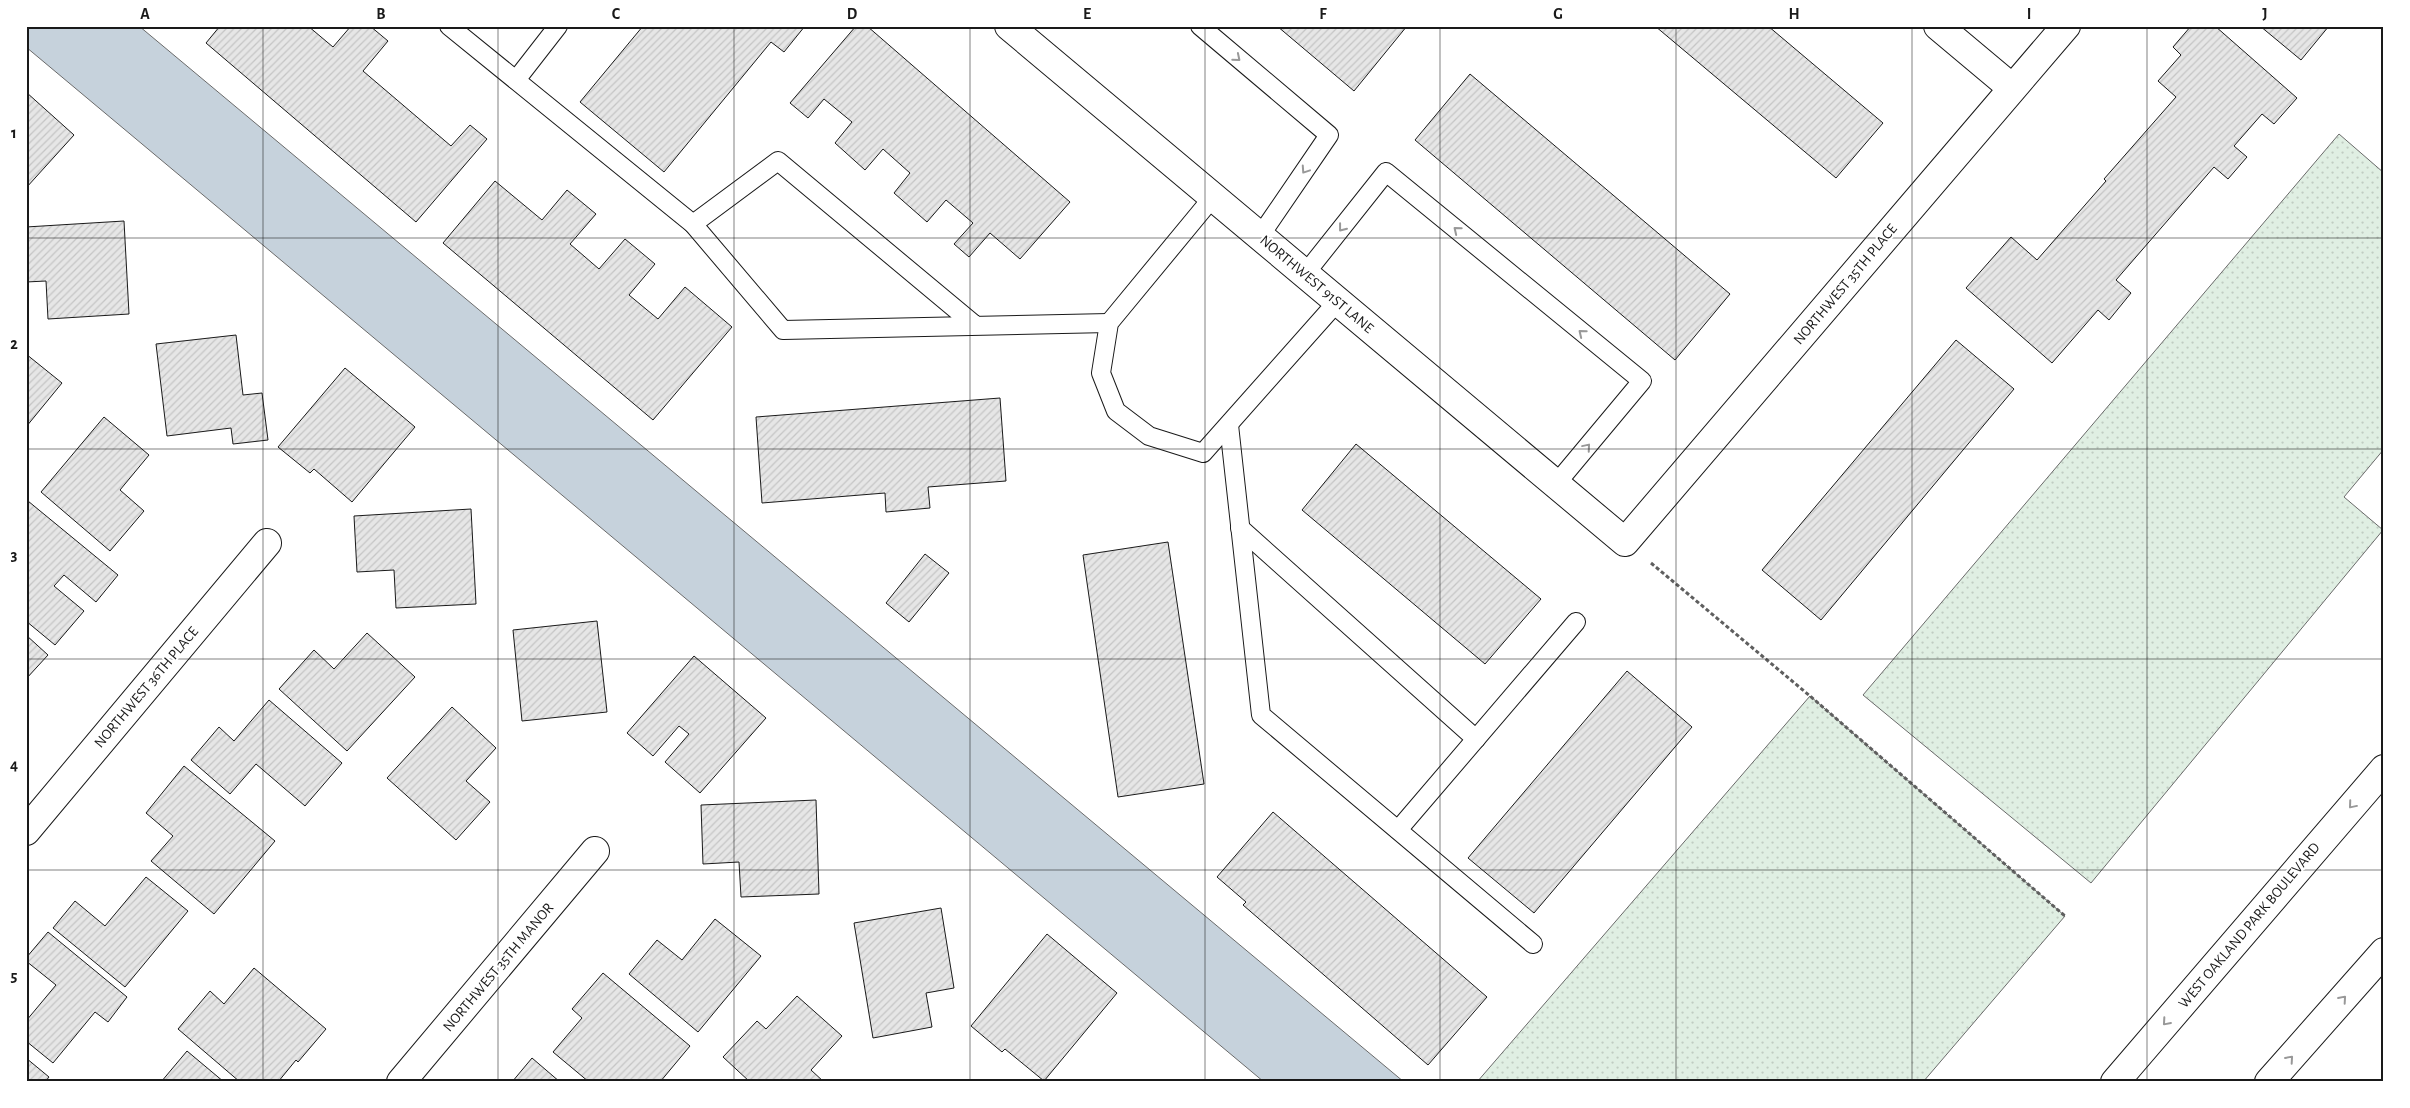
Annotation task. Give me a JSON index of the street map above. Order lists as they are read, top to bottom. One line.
{"streets":{"street":["NORTHWEST 91ST LANE","NORTHWEST 35TH PLACE","NORTHWEST 36TH PLACE","WEST OAKLAND PARK BOULEVARD","NORTHWEST 35TH MANOR"]},"crossings":[["NORTHWEST 91ST LANE","NORTHWEST 35TH PLACE"]],"grid":{"columns":["A","B","C","D","E","F","G","H","I","J"],"rows":["1","2","3","4","5"]}}
